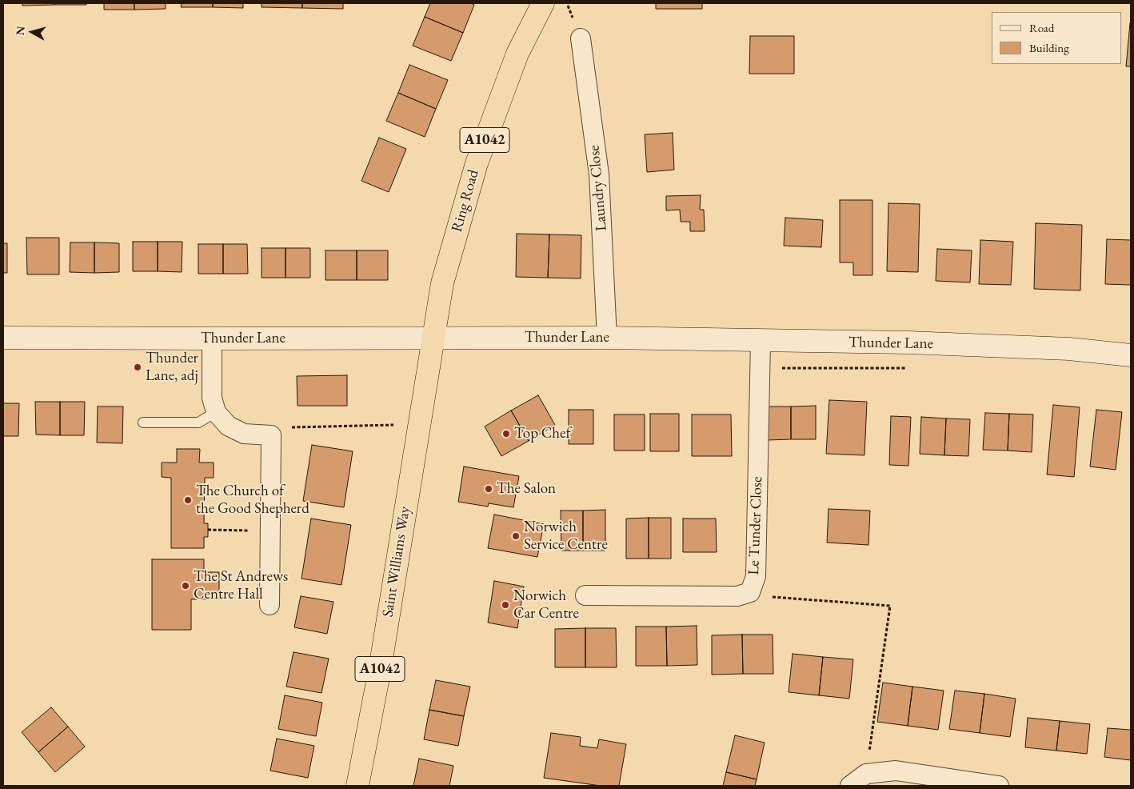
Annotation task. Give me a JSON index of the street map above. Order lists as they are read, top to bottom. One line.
{"streets":{"highway":["A1042","Ring Road","Saint Williams Way"],"street":["Laundry Close","Thunder Lane","Le Tunder Close"]},"crossings":[["Laundry Close","Thunder Lane"],["Ring Road","Thunder Lane"],["Ring Road","Saint Williams Way"],["Thunder Lane","Le Tunder Close"],["Thunder Lane","Saint Williams Way"]],"places":["Thunder Lane, adj","Top Chef","The Salon","The Church of the Good Shepherd","Norwich Service Centre","The St Andrews Centre Hall","Norwich Car Centre"],"legend":["Road","Building"],"north":"left"}
